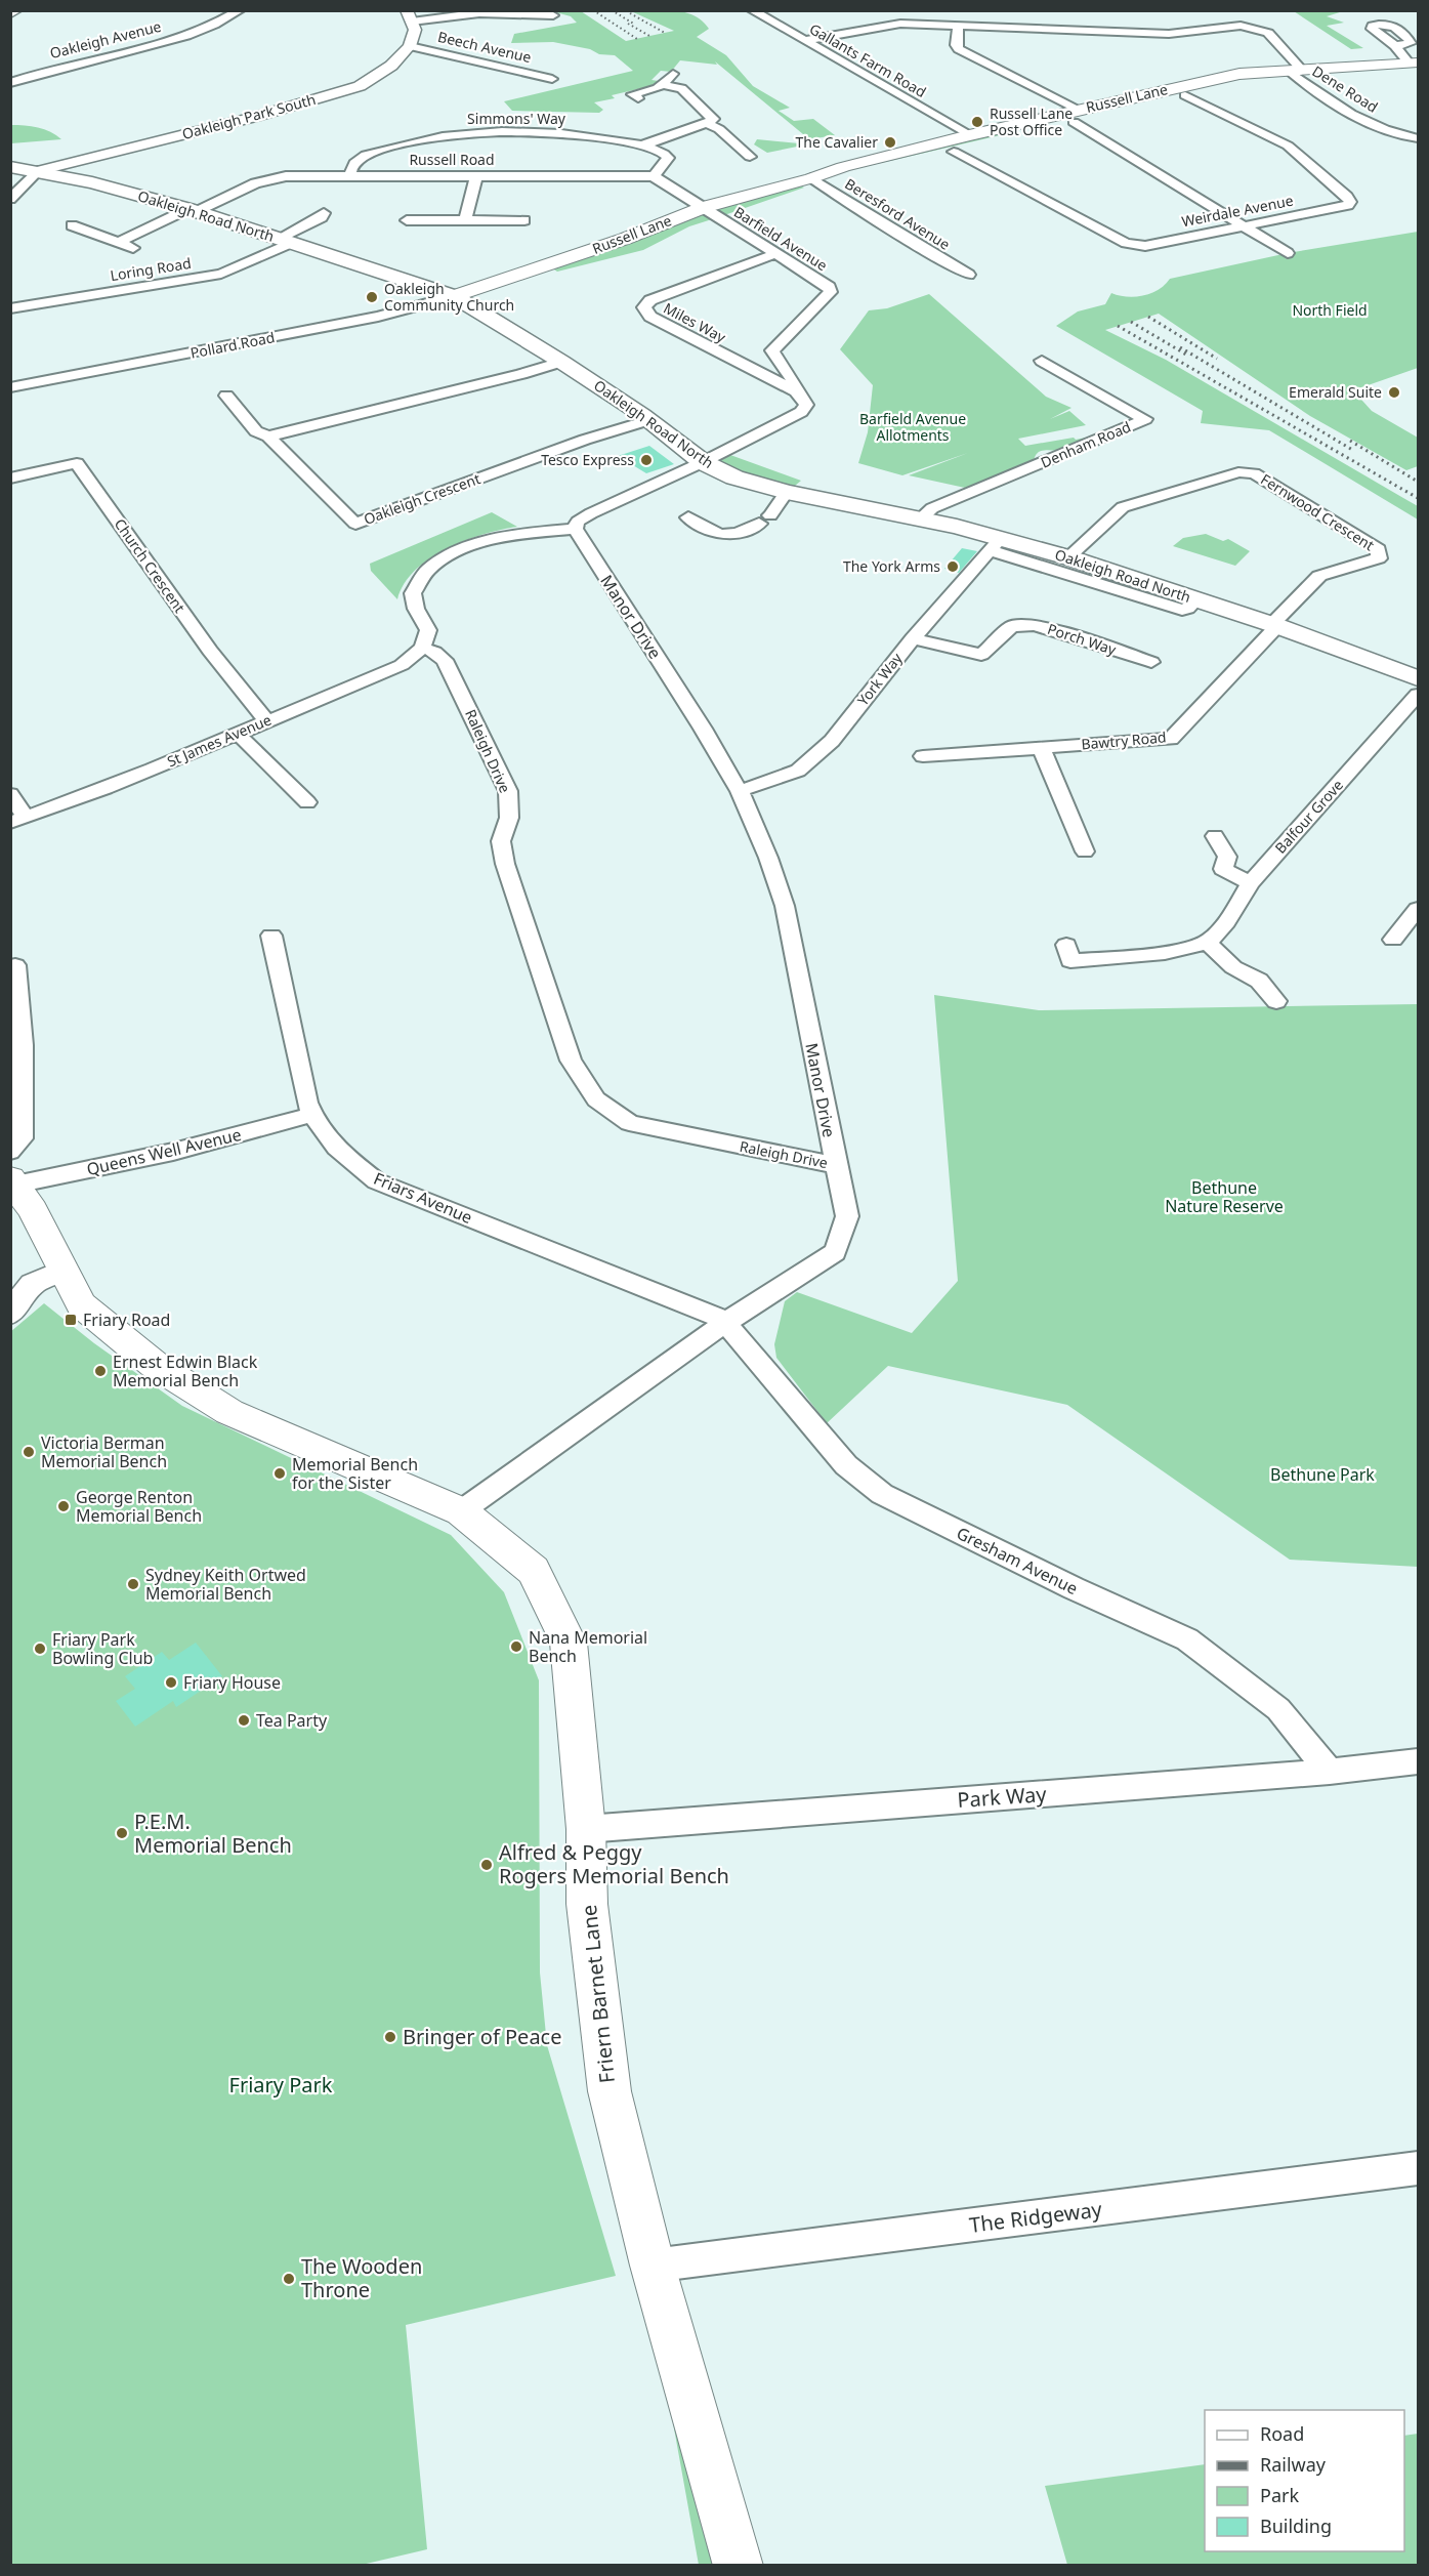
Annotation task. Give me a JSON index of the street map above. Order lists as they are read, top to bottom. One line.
{"streets":{"main road":["Russell Lane","Oakleigh Road North","Friern Barnet Lane"],"street":["Oakleigh Avenue","Beech Avenue","Gallants Farm Road","Dene Road","Oakleigh Park South","Simmons' Way","Russell Road","Weirdale Avenue","Beresford Avenue","Barfield Avenue","Loring Road","Miles Way","Pollard Road","Denham Road","Oakleigh Crescent","Fernwood Crescent","Church Crescent","Manor Drive","Porch Way","York Way","St James Avenue","Bawtry Road","Raleigh Drive","Balfour Grove","Queens Well Avenue","Friars Avenue","Gresham Avenue","Park Way","The Ridgeway"]},"crossings":[["Beech Avenue","Oakleigh Park South"],["Gallants Farm Road","Dene Road"],["Gallants Farm Road","Russell Lane"],["Dene Road","Russell Lane"],["Russell Lane","Weirdale Avenue"],["Russell Lane","Beresford Avenue"],["Russell Lane","Oakleigh Road North"],["Russell Lane","Barfield Avenue"],["Russell Lane","Pollard Road"],["Oakleigh Park South","Oakleigh Road North"],["Simmons' Way","Russell Road"],["Russell Road","Oakleigh Road North"],["Oakleigh Road North","Loring Road"],["Oakleigh Road North","Pollard Road"],["Oakleigh Road North","Denham Road"],["Oakleigh Road North","Oakleigh Crescent"],["Oakleigh Road North","Fernwood Crescent"],["Oakleigh Road North","York Way"],["Oakleigh Road North","Bawtry Road"],["Barfield Avenue","Miles Way"],["Fernwood Crescent","Bawtry Road"],["Church Crescent","St James Avenue"],["Manor Drive","York Way"],["Manor Drive","Raleigh Drive"],["Manor Drive","Friars Avenue"],["Manor Drive","Gresham Avenue"],["Manor Drive","Friern Barnet Lane"],["Porch Way","York Way"],["St James Avenue","Raleigh Drive"],["Queens Well Avenue","Friars Avenue"],["Queens Well Avenue","Friern Barnet Lane"],["Friars Avenue","Gresham Avenue"],["Gresham Avenue","Park Way"],["Park Way","Friern Barnet Lane"],["Friern Barnet Lane","The Ridgeway"]],"parks":["North Field","Barfield Avenue Allotments","Bethune Nature Reserve","Bethune Park","Friary Park"],"places":{"other":["Russell Lane Post Office","The Cavalier","Oakleigh Community Church","Emerald Suite","Tesco Express","The York Arms","Ernest Edwin Black Memorial Bench","Victoria Berman Memorial Bench","Memorial Bench for the Sister","George Renton Memorial Bench","Sydney Keith Ortwed Memorial Bench","Nana Memorial Bench","Friary Park Bowling Club","Friary House","Tea Party","P.E.M. Memorial Bench","Alfred & Peggy Rogers Memorial Bench","Bringer of Peace","The Wooden Throne"],"transit":["Friary Road"]},"legend":["Road","Railway","Park","Building"]}
